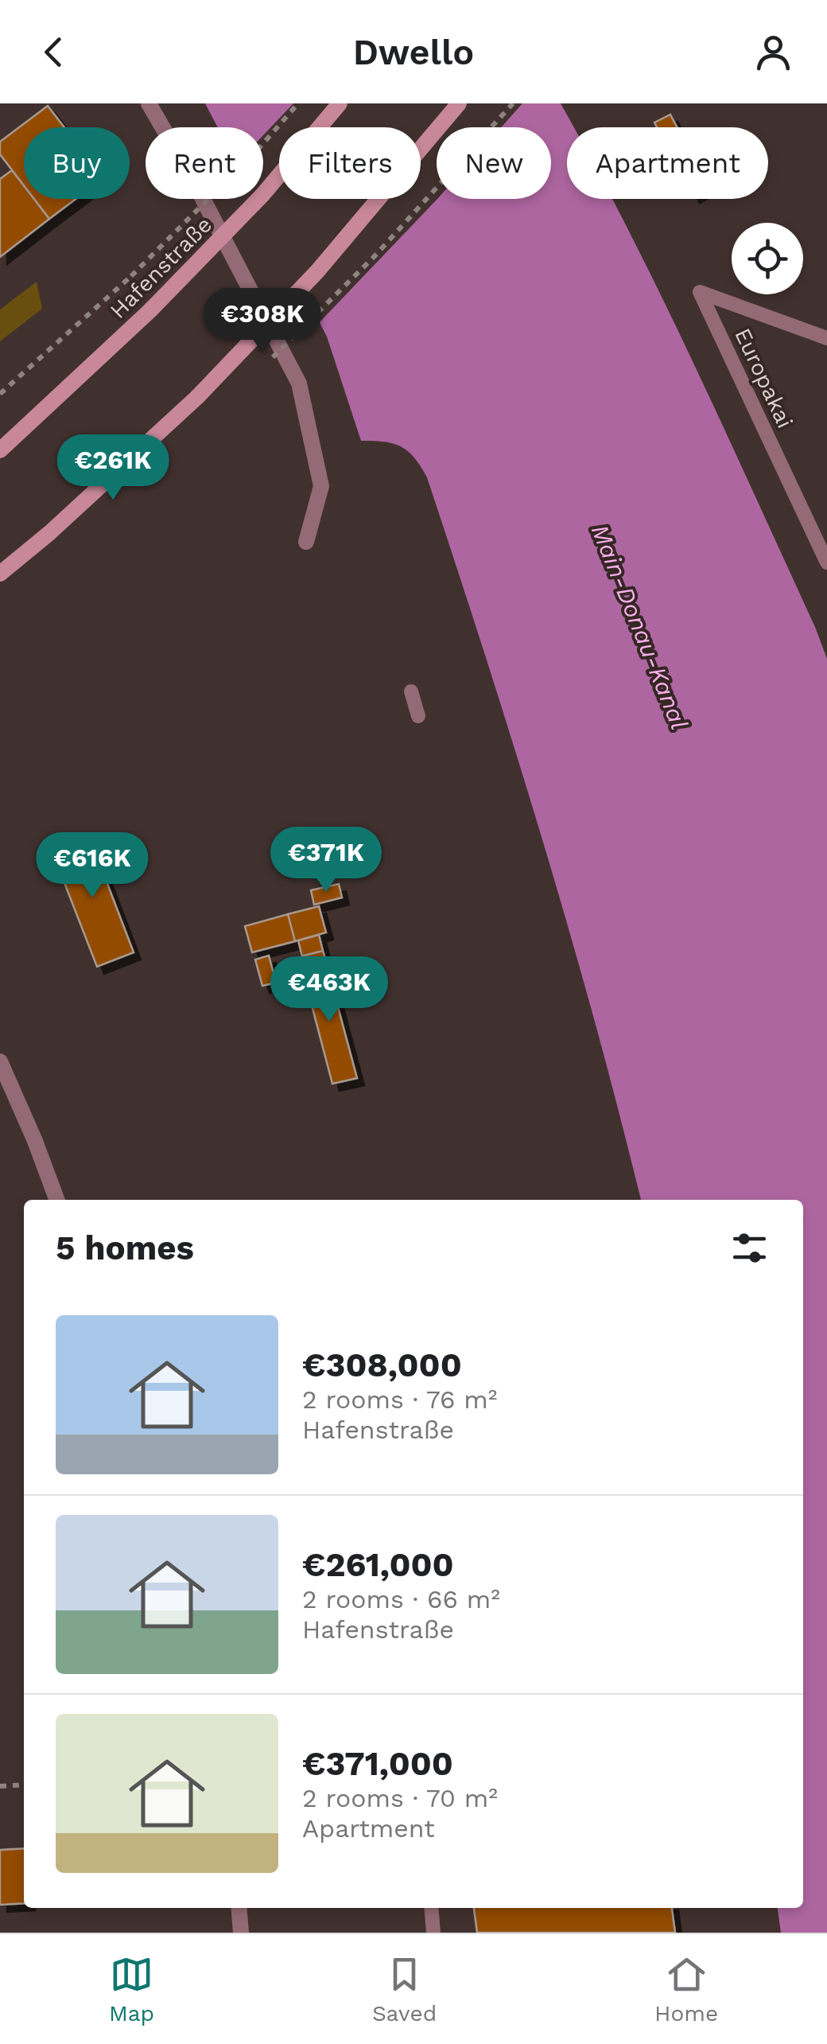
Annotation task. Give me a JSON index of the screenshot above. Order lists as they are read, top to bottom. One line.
{"streets":{"main road":["Hafenstraße"],"lane":["Europakai"]},"water":["Main-Donau-Kanal"],"page":{"header":"Dwello","chip":["Buy","Rent","Filters","New","Apartment"],"price":["€308K","€261K","€371K","€616K","€463K"],"heading":"5 homes","list":[{"name":"€308,000","note":"2 rooms · 76 m² · Hafenstraße"},{"name":"€261,000","note":"2 rooms · 66 m² · Hafenstraße"},{"name":"€371,000","note":"2 rooms · 70 m² · Apartment"}],"tabs":["Map","Saved","Home"]}}
